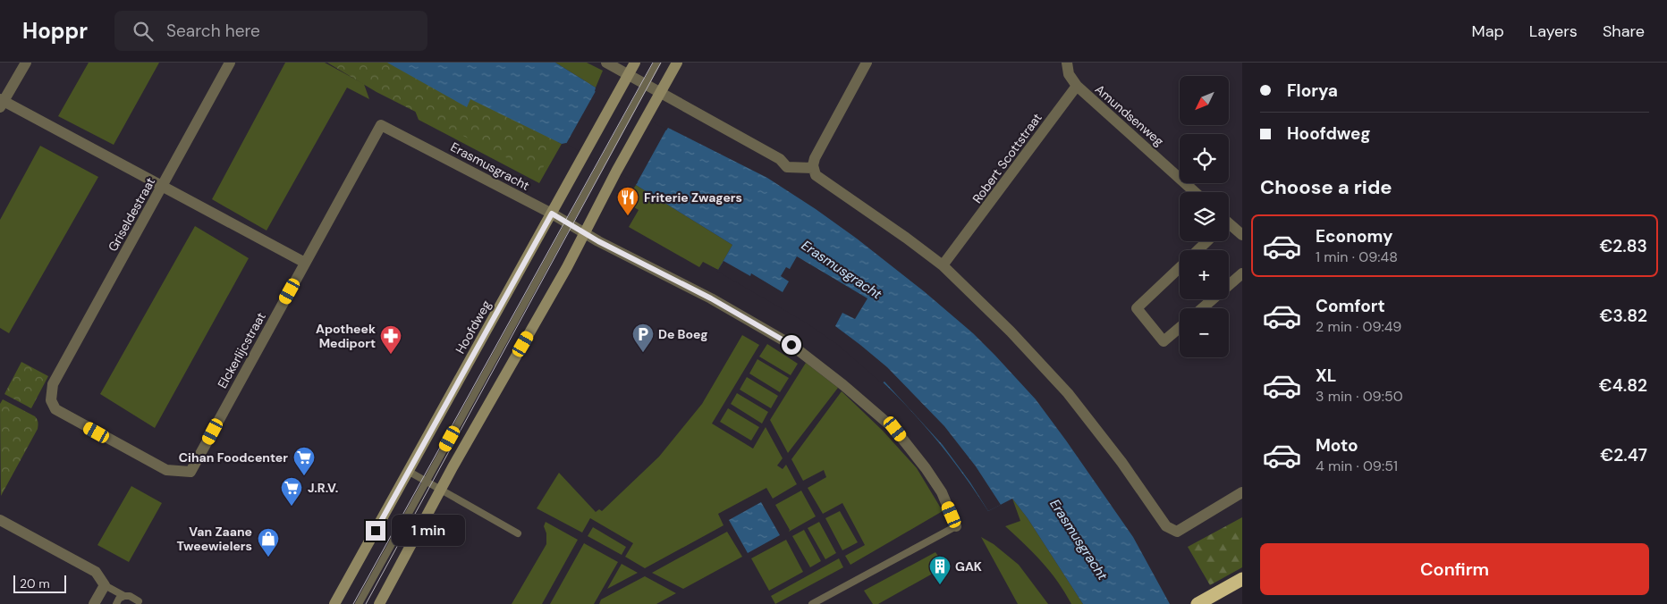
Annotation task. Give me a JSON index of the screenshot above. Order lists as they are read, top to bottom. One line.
{"streets":{"street":["Amundsenweg","Robert Scottstraat","Erasmusgracht","Griseldestraat","Hoofdweg","Elckerlijcstraat"]},"crossings":[["Amundsenweg","Robert Scottstraat"],["Erasmusgracht","Hoofdweg"],["Erasmusgracht","Elckerlijcstraat"],["Griseldestraat","Elckerlijcstraat"]],"water":["Erasmusgracht"],"places":{"restaurant":["Friterie Zwagers"],"parking":["De Boeg"],"pharmacy":["Apotheek Mediport"],"supermarket":["Cihan Foodcenter","J.R.V."],"shop":["Van Zaane Tweewielers"],"building":["GAK"]},"scale_bar":"20 m","north":"bottom left","page":{"header":"Hoppr","search":"Search here","nav":["Map","Layers","Share"],"banner":["Florya","Hoofdweg"],"map_buttons":["+","−"],"heading":"Choose a ride","list":[{"name":"Economy","note":"1 min · 09:48","value":"€2.83"},{"name":"Comfort","note":"2 min · 09:49","value":"€3.82"},{"name":"XL","note":"3 min · 09:50","value":"€4.82"},{"name":"Moto","note":"4 min · 09:51","value":"€2.47"}],"bubble":"1 min","buttons":"Confirm","scale":"20 m"}}
